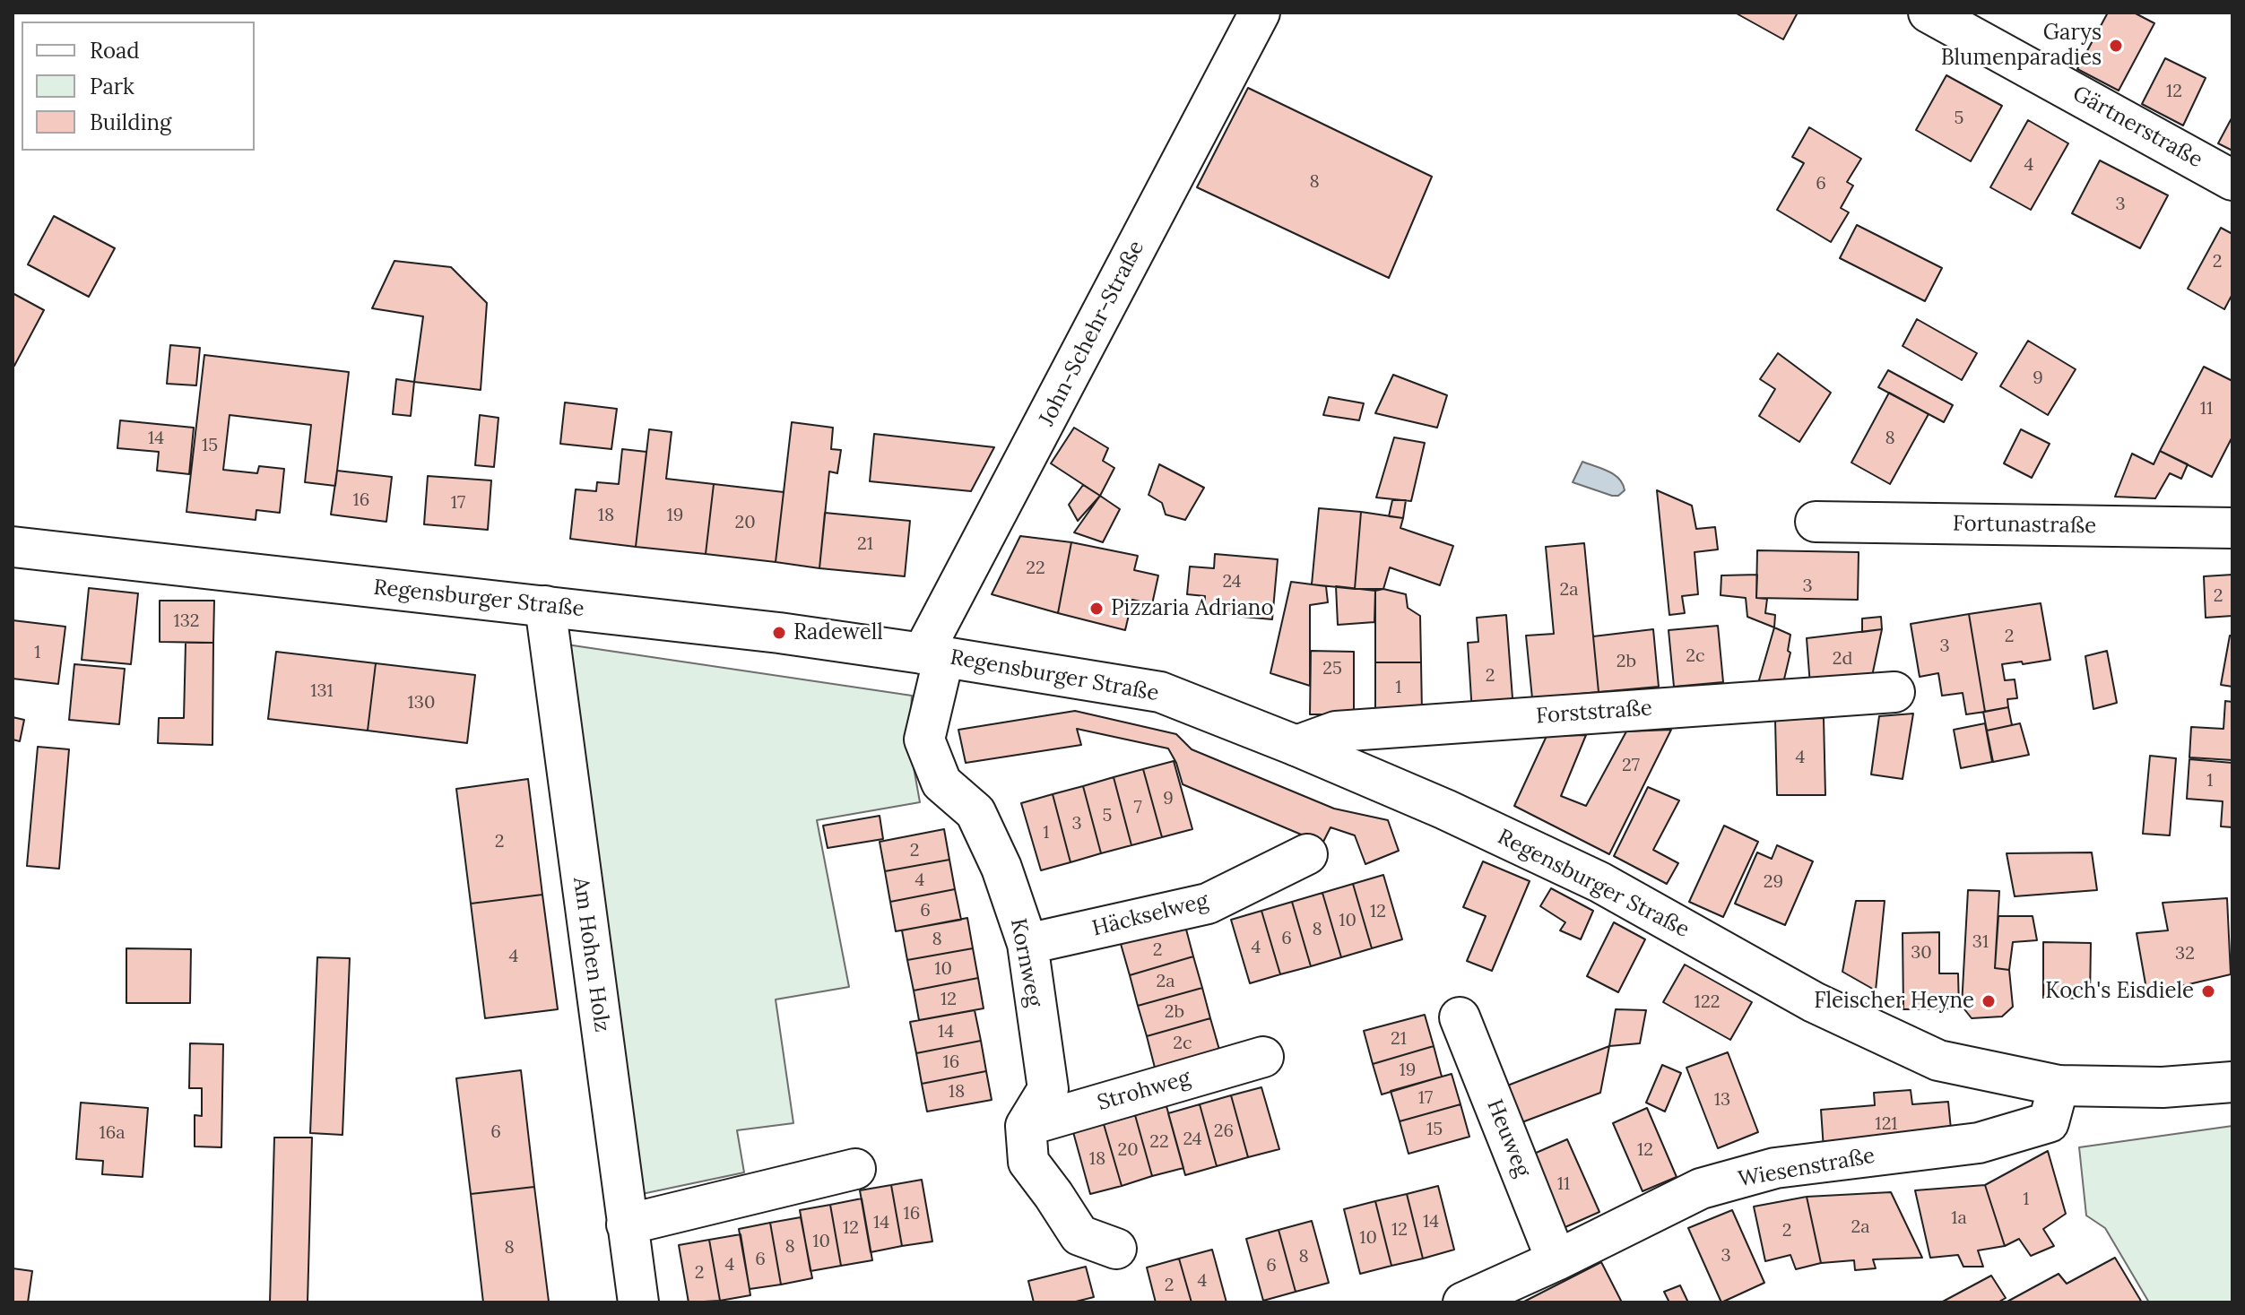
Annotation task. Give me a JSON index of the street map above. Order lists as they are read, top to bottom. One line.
{"streets":{"street":["Gärtnerstraße","John-Schehr-Straße","Fortunastraße","Regensburger Straße","Forststraße","Häckselweg","Am Hohen Holz","Kornweg","Strohweg","Heuweg","Wiesenstraße"]},"crossings":[["John-Schehr-Straße","Regensburger Straße"],["John-Schehr-Straße","Kornweg"],["Regensburger Straße","Forststraße"],["Regensburger Straße","Am Hohen Holz"],["Regensburger Straße","Kornweg"],["Regensburger Straße","Wiesenstraße"],["Häckselweg","Kornweg"],["Kornweg","Strohweg"],["Heuweg","Wiesenstraße"]],"places":["Garys Blumenparadies","Pizzaria Adriano","Radewell","Koch's Eisdiele","Fleischer Heyne"],"house_numbers":["12","5","4","8","6","3","2","9","11","14","8","15","16","17","18","19","20","21","22","24","3","2a","2","132","2","3","1","2c","2d","2b","25","2","1","131","130","4","27","1","9","7","5","3","1","2","2","4","29","6","12","10","8","6","8","31","4","2","30","32","4","10","2a","12","122","2b","14","21","2c","16","19","18","17","13","121","15","26","6","16a","24","22","20","12","18","11","1","16","1a","14","14","2a","12","12","2","10","10","8","8","3","8","6","4","6","2","4","2"],"legend":["Road","Park","Building"]}
